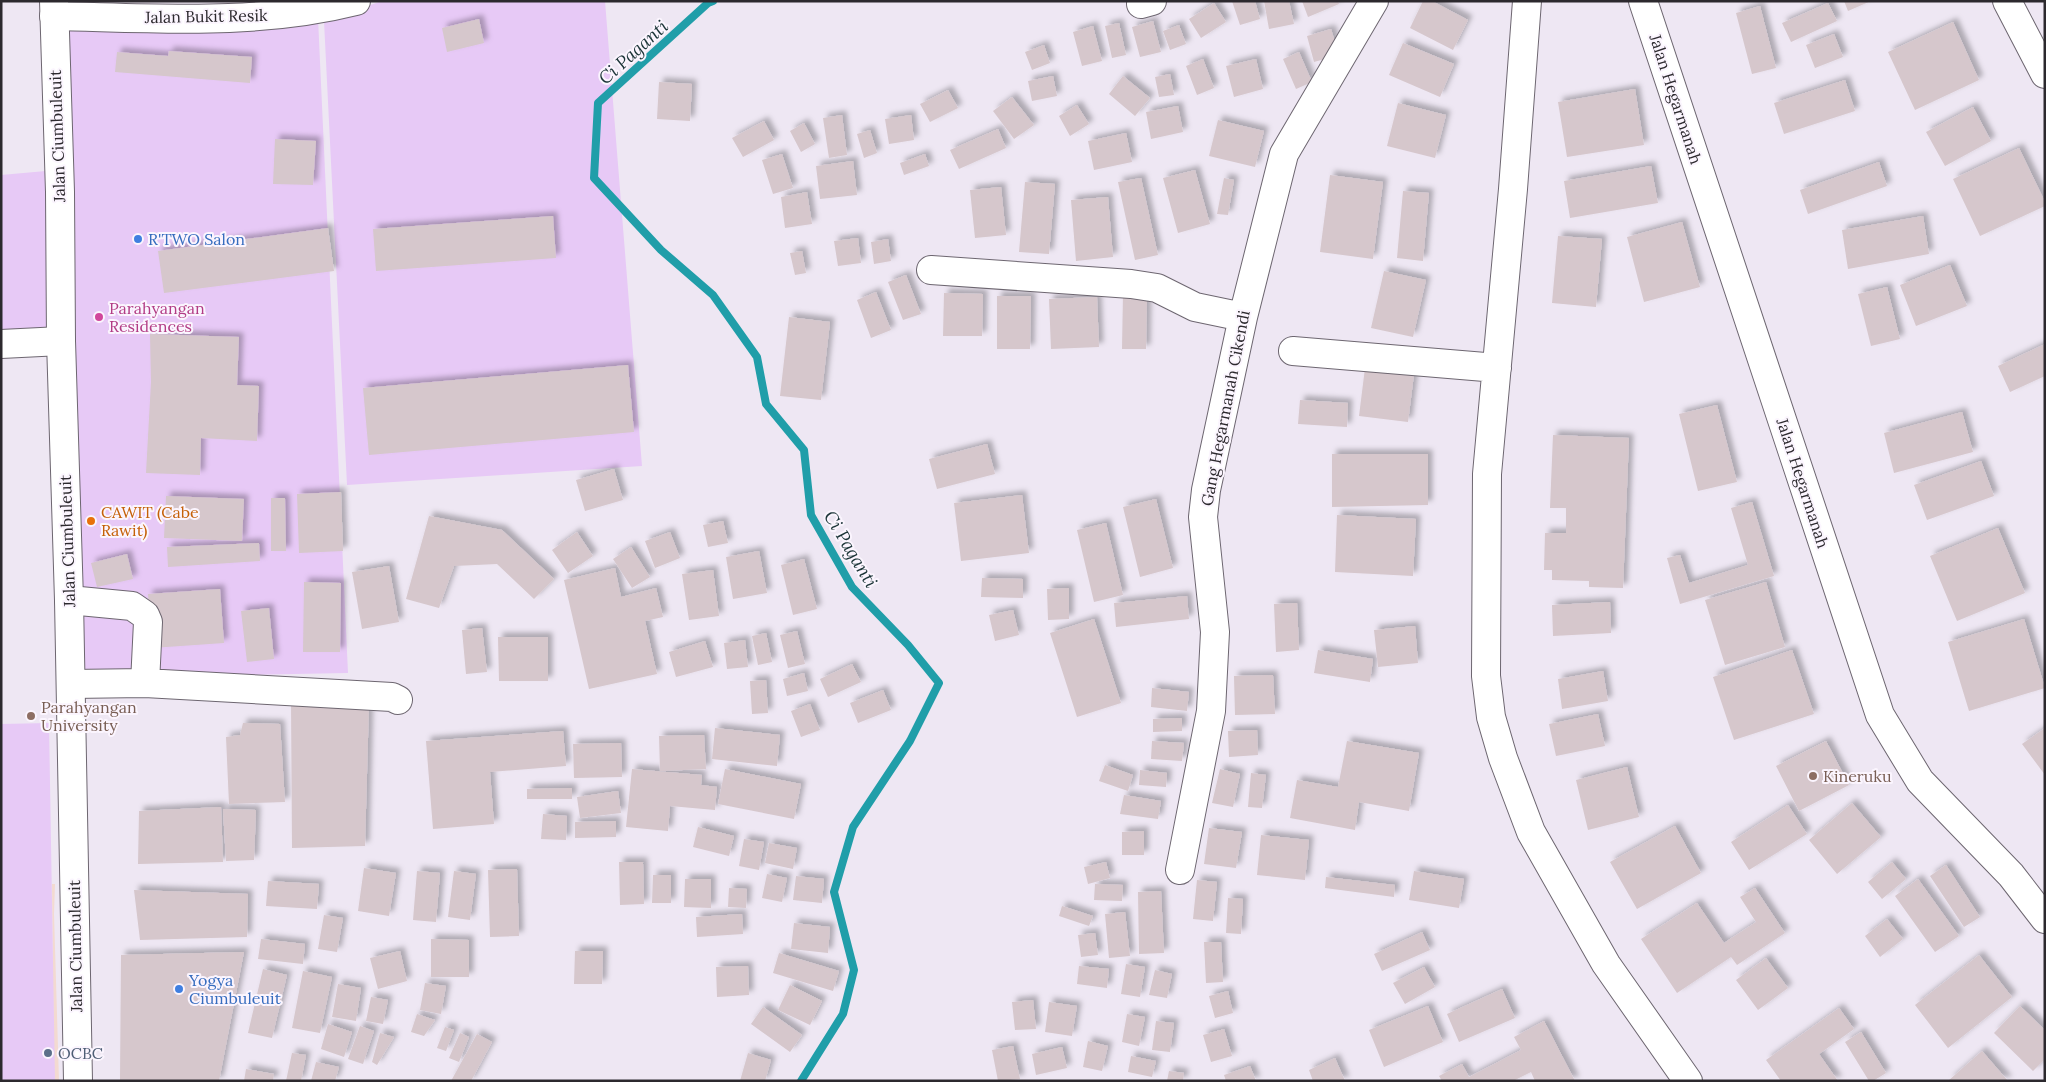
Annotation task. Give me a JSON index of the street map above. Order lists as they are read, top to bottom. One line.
{"streets":{"street":["Jalan Bukit Resik","Jalan Hegarmanah","Jalan Ciumbuleuit","Gang Hegarmanah Cikendi"]},"crossings":[["Jalan Bukit Resik","Jalan Ciumbuleuit"]],"water":["Ci Paganti"],"places":["R'TWO Salon","Parahyangan Residences","CAWIT (Cabe Rawit)","Parahyangan University","Kineruku","Yogya Ciumbuleuit","OCBC"]}
